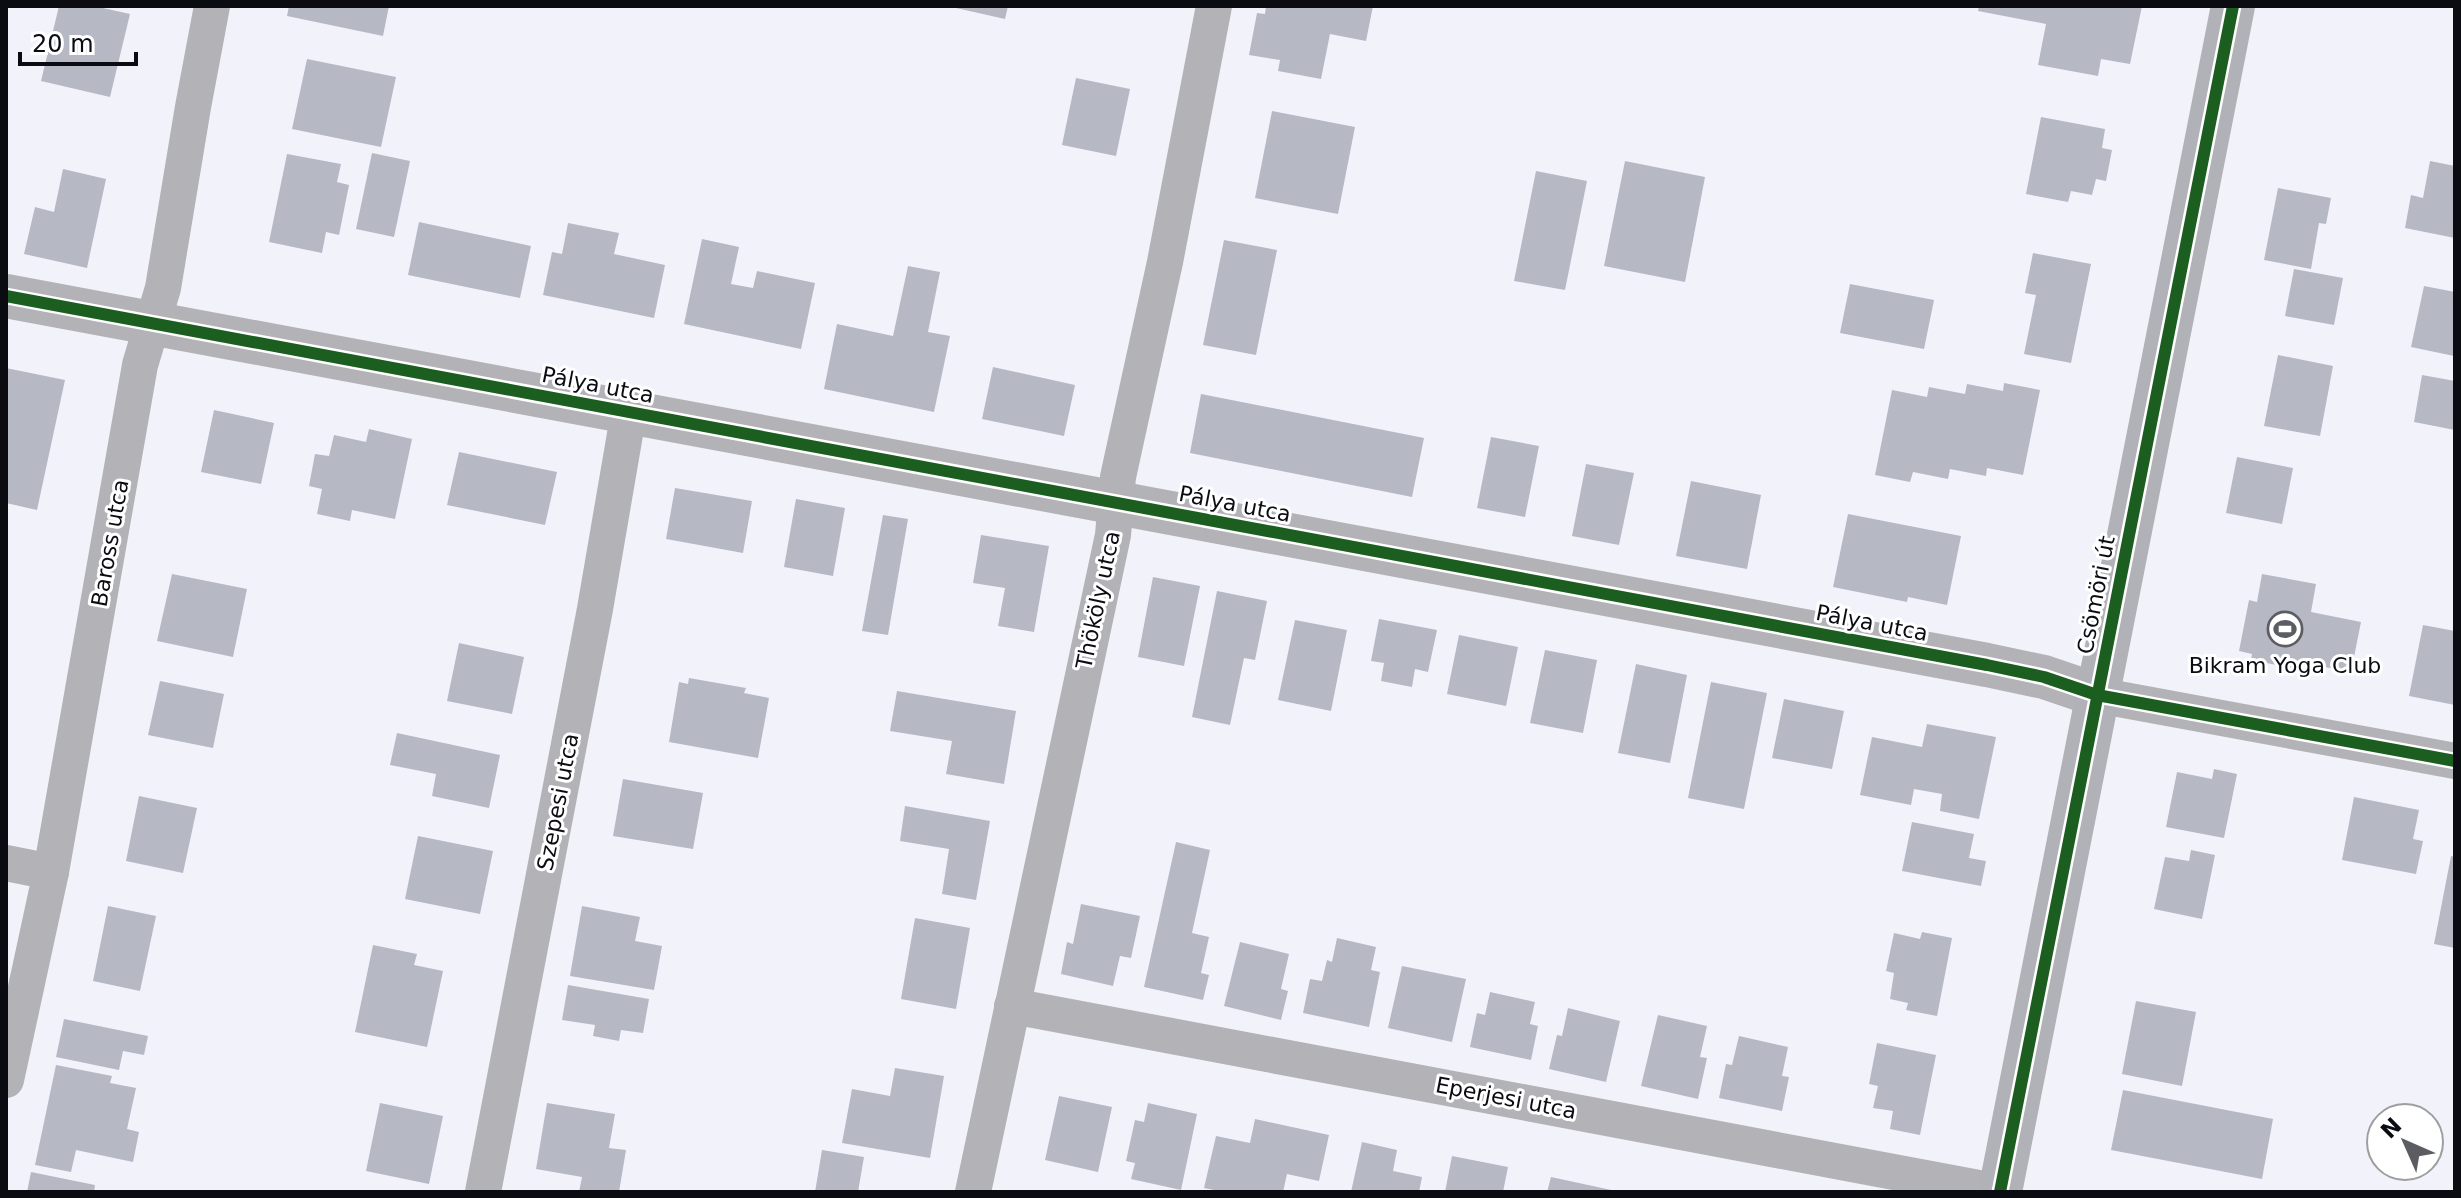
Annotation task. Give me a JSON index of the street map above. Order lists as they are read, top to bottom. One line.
{"streets":{"main road":["Csömöri út"],"street":["Pálya utca","Baross utca","Thököly utca","Szepesi utca","Eperjesi utca"]},"crossings":[["Pálya utca","Baross utca"],["Pálya utca","Csömöri út"],["Pálya utca","Thököly utca"],["Pálya utca","Szepesi utca"],["Csömöri út","Eperjesi utca"],["Thököly utca","Eperjesi utca"]],"places":{"sports":["Bikram Yoga Club"]},"scale_bar":"20 m","north":"top left"}
